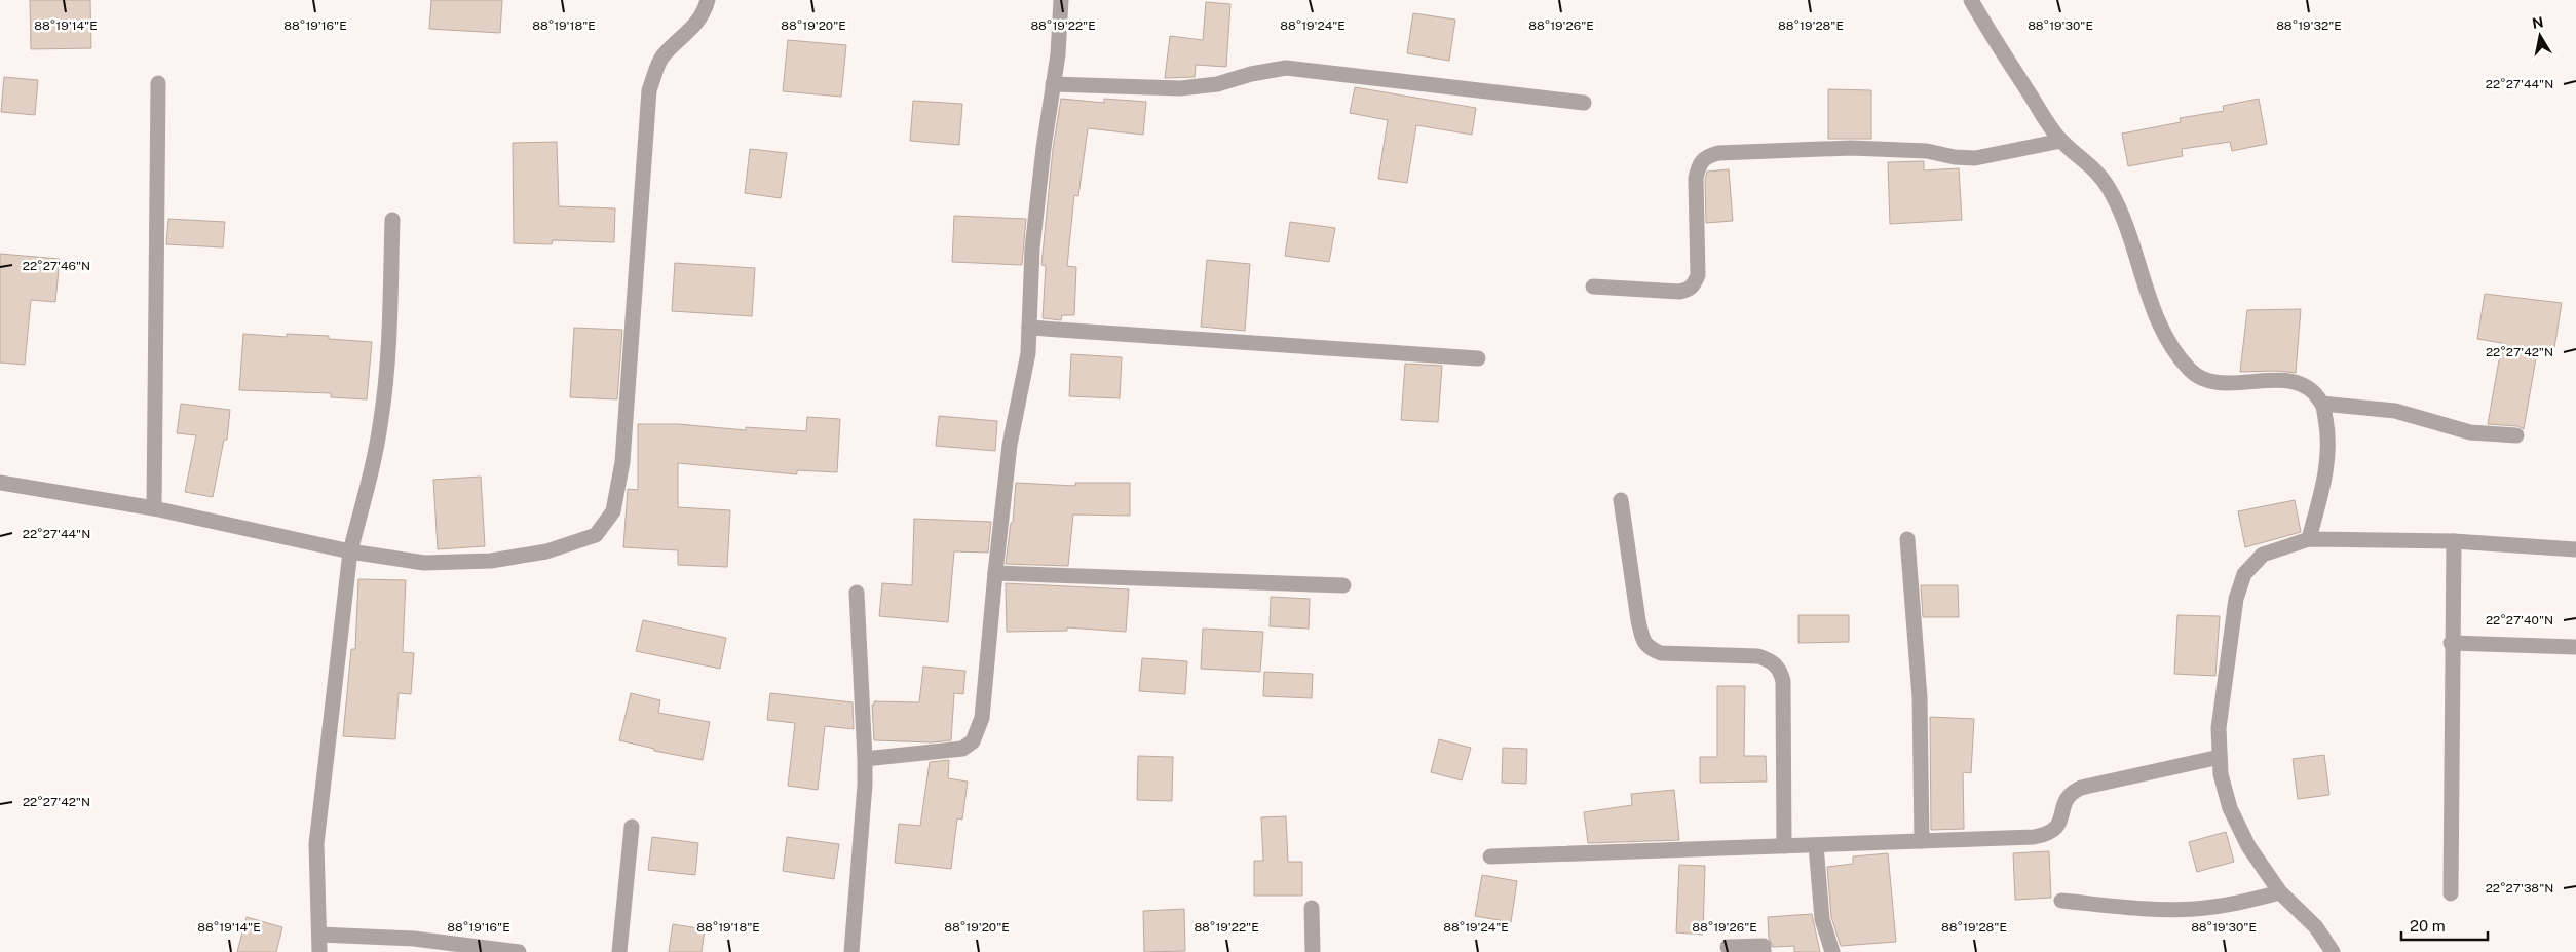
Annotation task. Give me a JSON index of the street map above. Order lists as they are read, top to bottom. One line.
{"scale_bar":"20 m","north":"top","coordinates":["88°19'14\"E","88°19'16\"E","88°19'18\"E","88°19'20\"E","88°19'22\"E","88°19'24\"E","88°19'26\"E","88°19'28\"E","88°19'30\"E","88°19'32\"E","22°27'44\"N","22°27'46\"N","22°27'42\"N","22°27'40\"N","22°27'38\"N"]}
